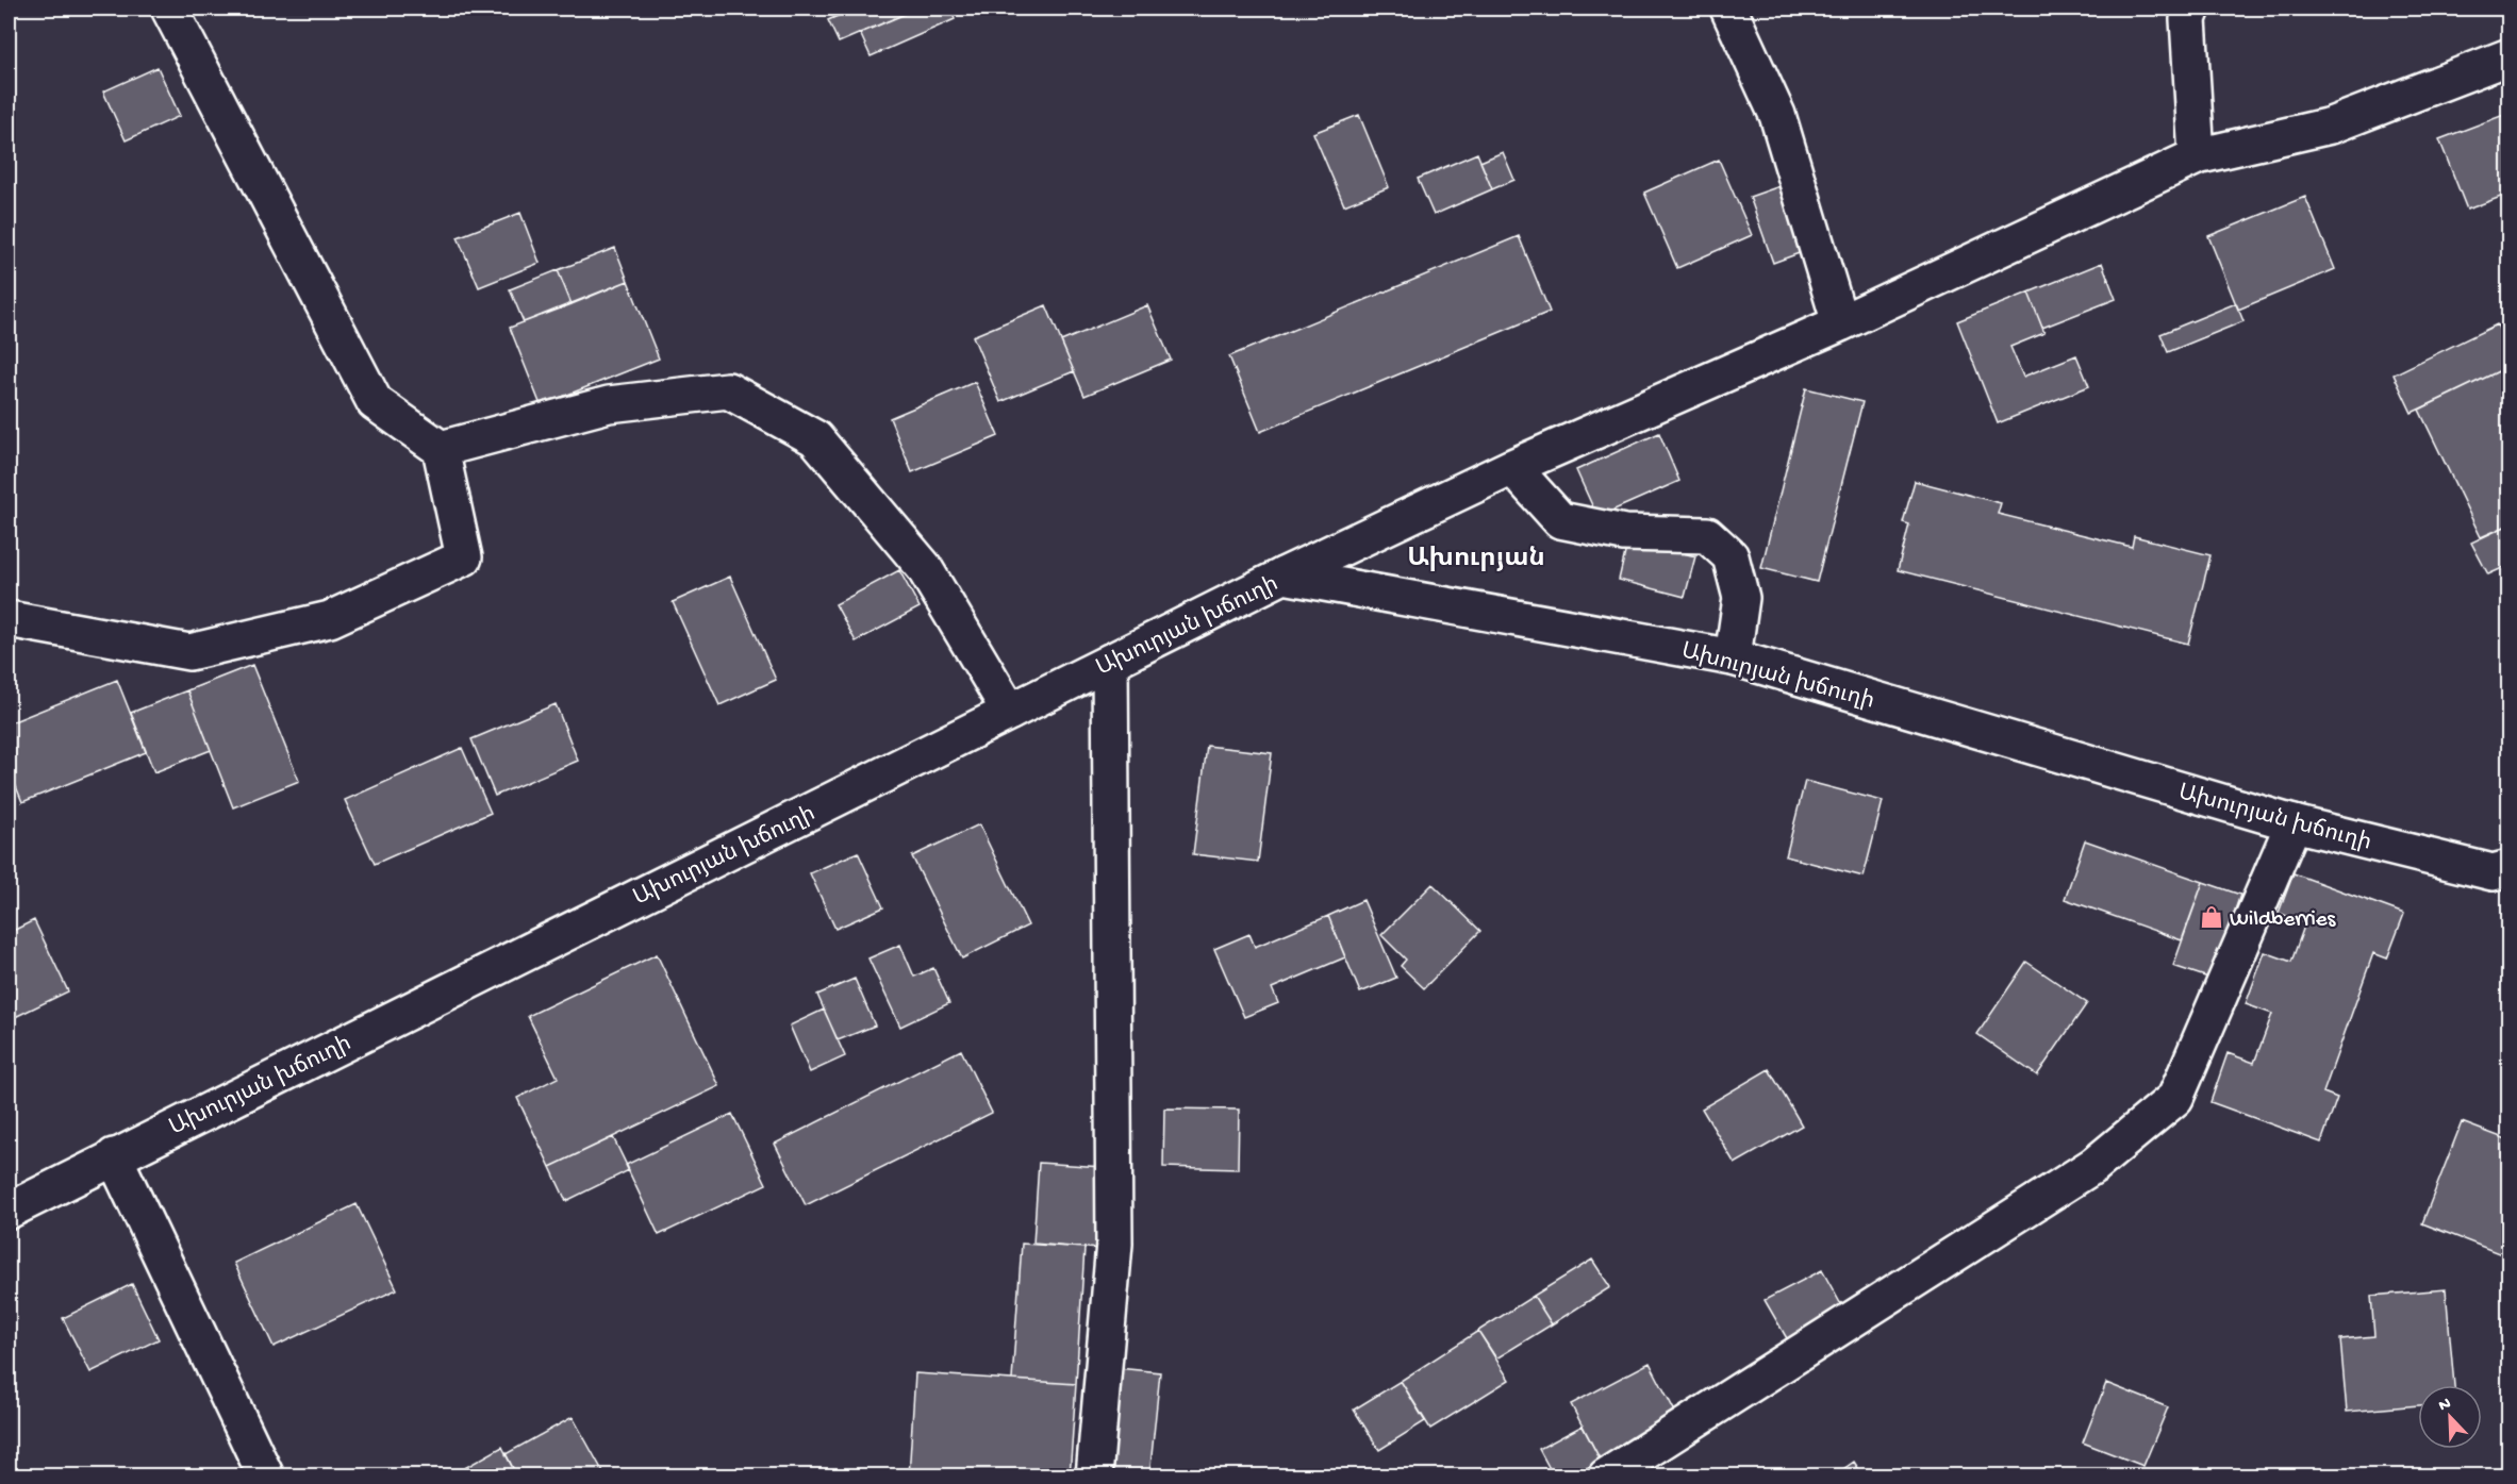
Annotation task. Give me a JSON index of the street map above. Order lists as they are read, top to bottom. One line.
{"streets":{"street":["Ախուրյան խճուղի"]},"districts":["Ախուրյան"],"places":{"shop":["Wildberries"]},"north":"top left"}
